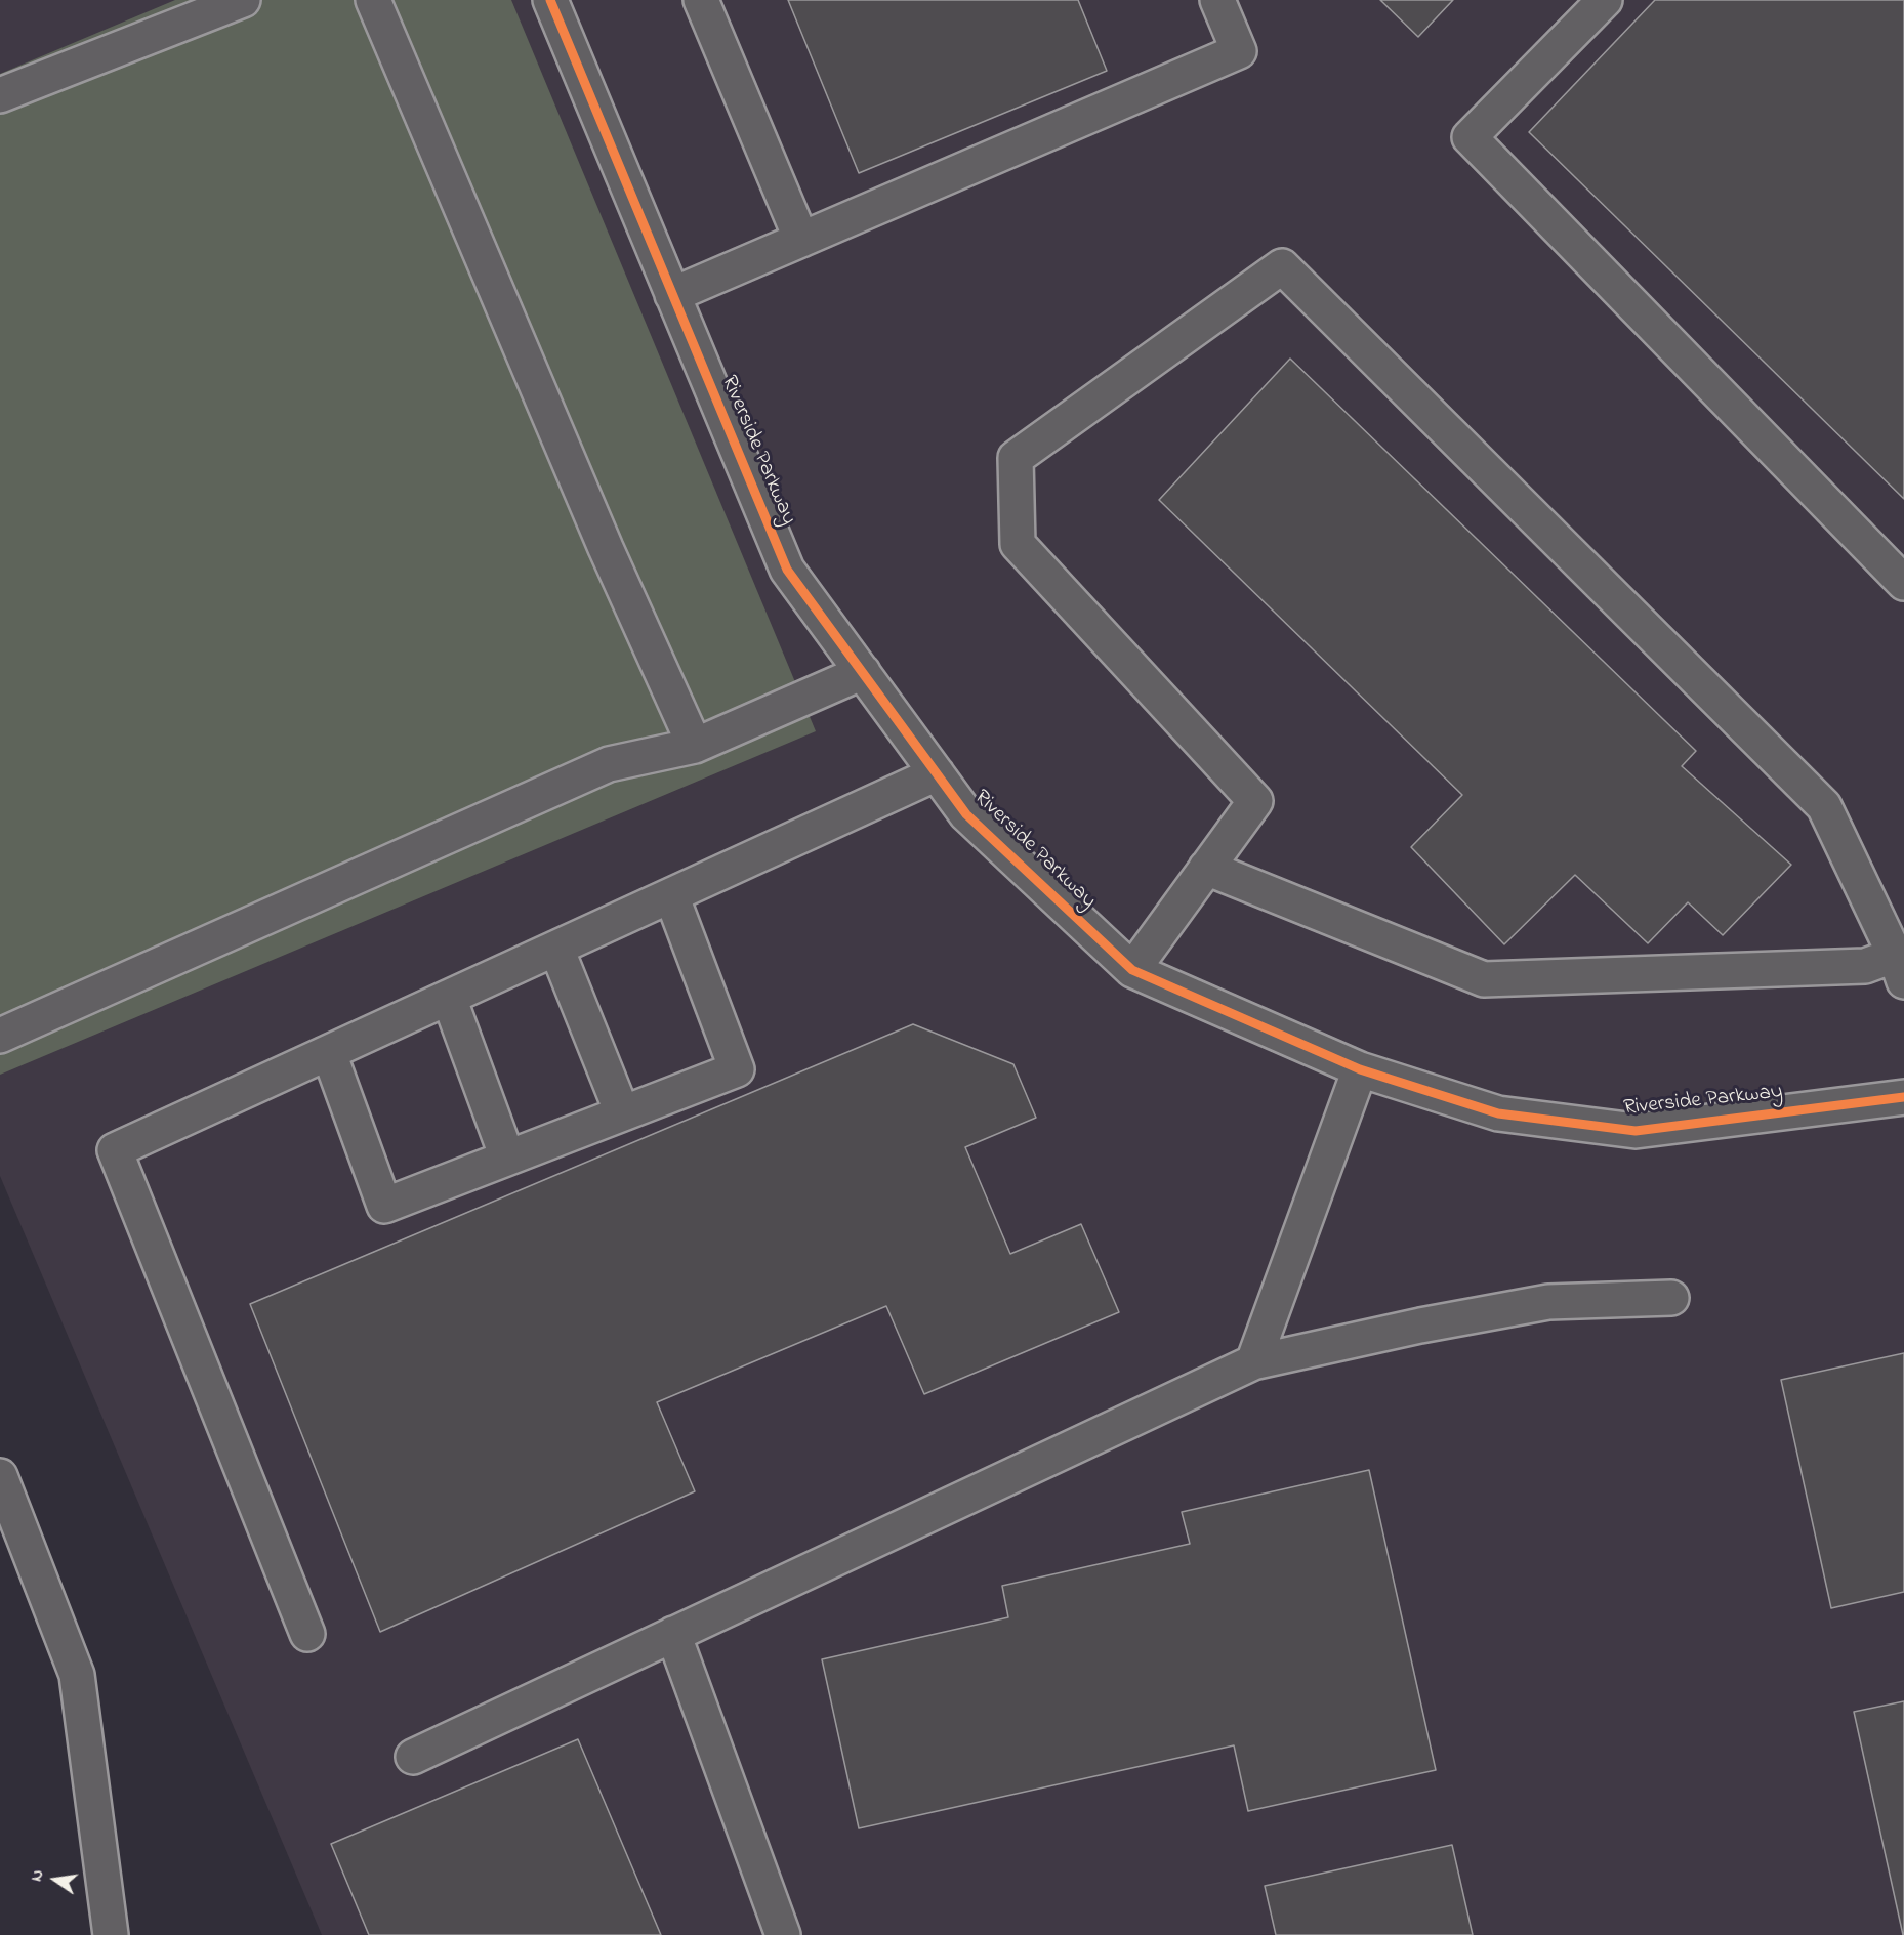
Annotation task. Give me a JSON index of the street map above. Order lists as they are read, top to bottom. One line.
{"streets":{"street":["Riverside Parkway"]},"north":"left"}
